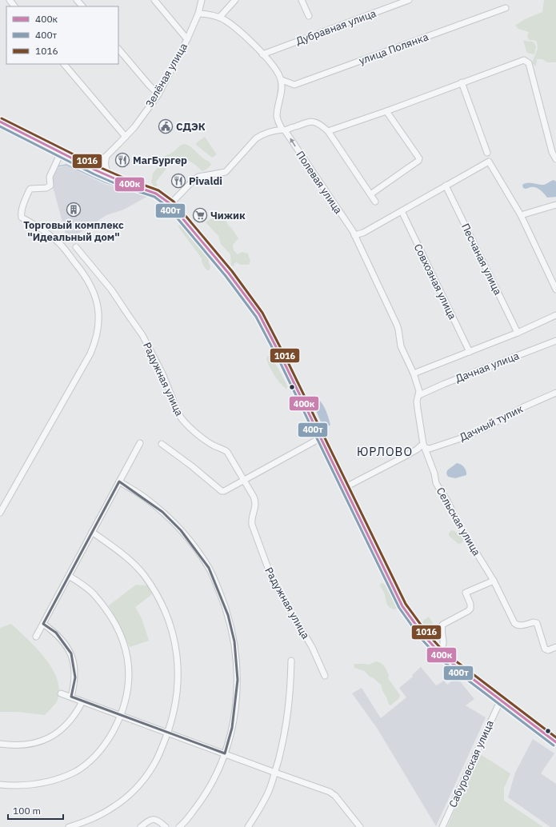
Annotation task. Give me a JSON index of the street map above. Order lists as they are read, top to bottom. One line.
{"streets":{"street":["Дубравная улица","улица Полянка","Зелёная улица","Полевая улица","Песчаная улица","Совхозная улица","Дачная улица","Радужная улица","Дачный тупик","Сельская улица","Сабуровская улица"]},"crossings":[["Полевая улица","Сельская улица"],["Дачная улица","Сельская улица"],["Дачный тупик","Сельская улица"]],"districts":["ЮРЛОВО"],"places":{"public building":["СДЭК"],"restaurant":["МагБургер","Pivaldi"],"building":["Торговый комплекс \"Идеальный дом\""],"supermarket":["Чижик"]},"lines":["transit line 1016","transit line 400к","transit line 400т"],"legend":["400к","400т","1016"],"scale_bar":"100 m"}
